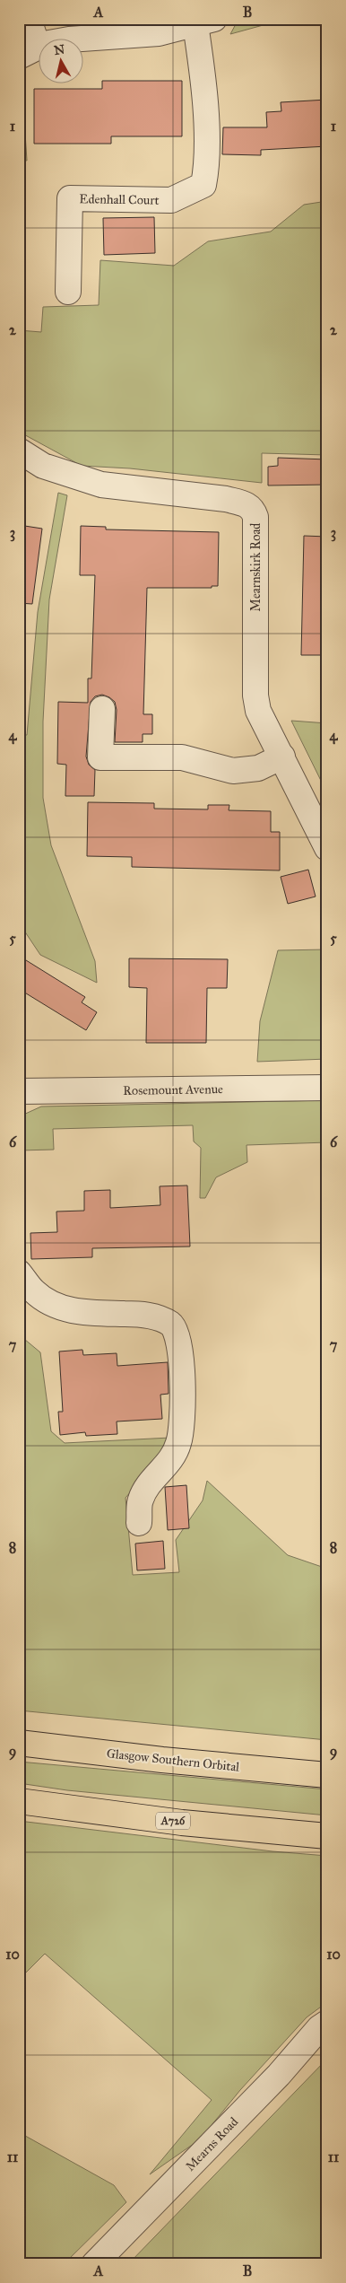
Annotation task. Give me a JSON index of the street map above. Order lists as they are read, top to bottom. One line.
{"streets":{"highway":["Glasgow Southern Orbital","A726"],"street":["Edenhall Court","Mearnskirk Road","Rosemount Avenue","Mearns Road"]},"north":"top","grid":{"columns":["A","B"],"rows":["1","2","3","4","5","6","7","8","9","10","11"]}}
